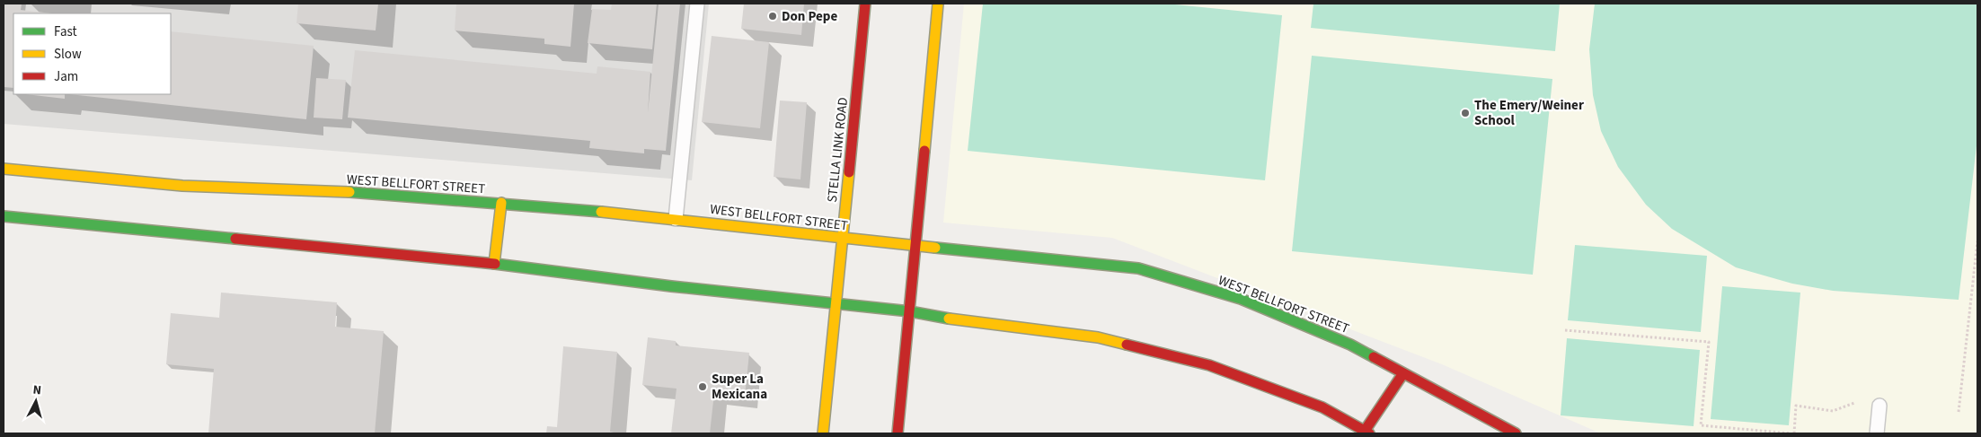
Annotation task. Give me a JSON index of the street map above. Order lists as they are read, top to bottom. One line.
{"streets":{"main road":["STELLA LINK ROAD","WEST BELLFORT STREET"]},"crossings":[["STELLA LINK ROAD","WEST BELLFORT STREET"]],"places":["Don Pepe","The Emery/Weiner School","Super La Mexicana"],"legend":["Fast","Slow","Jam"],"north":"top"}
